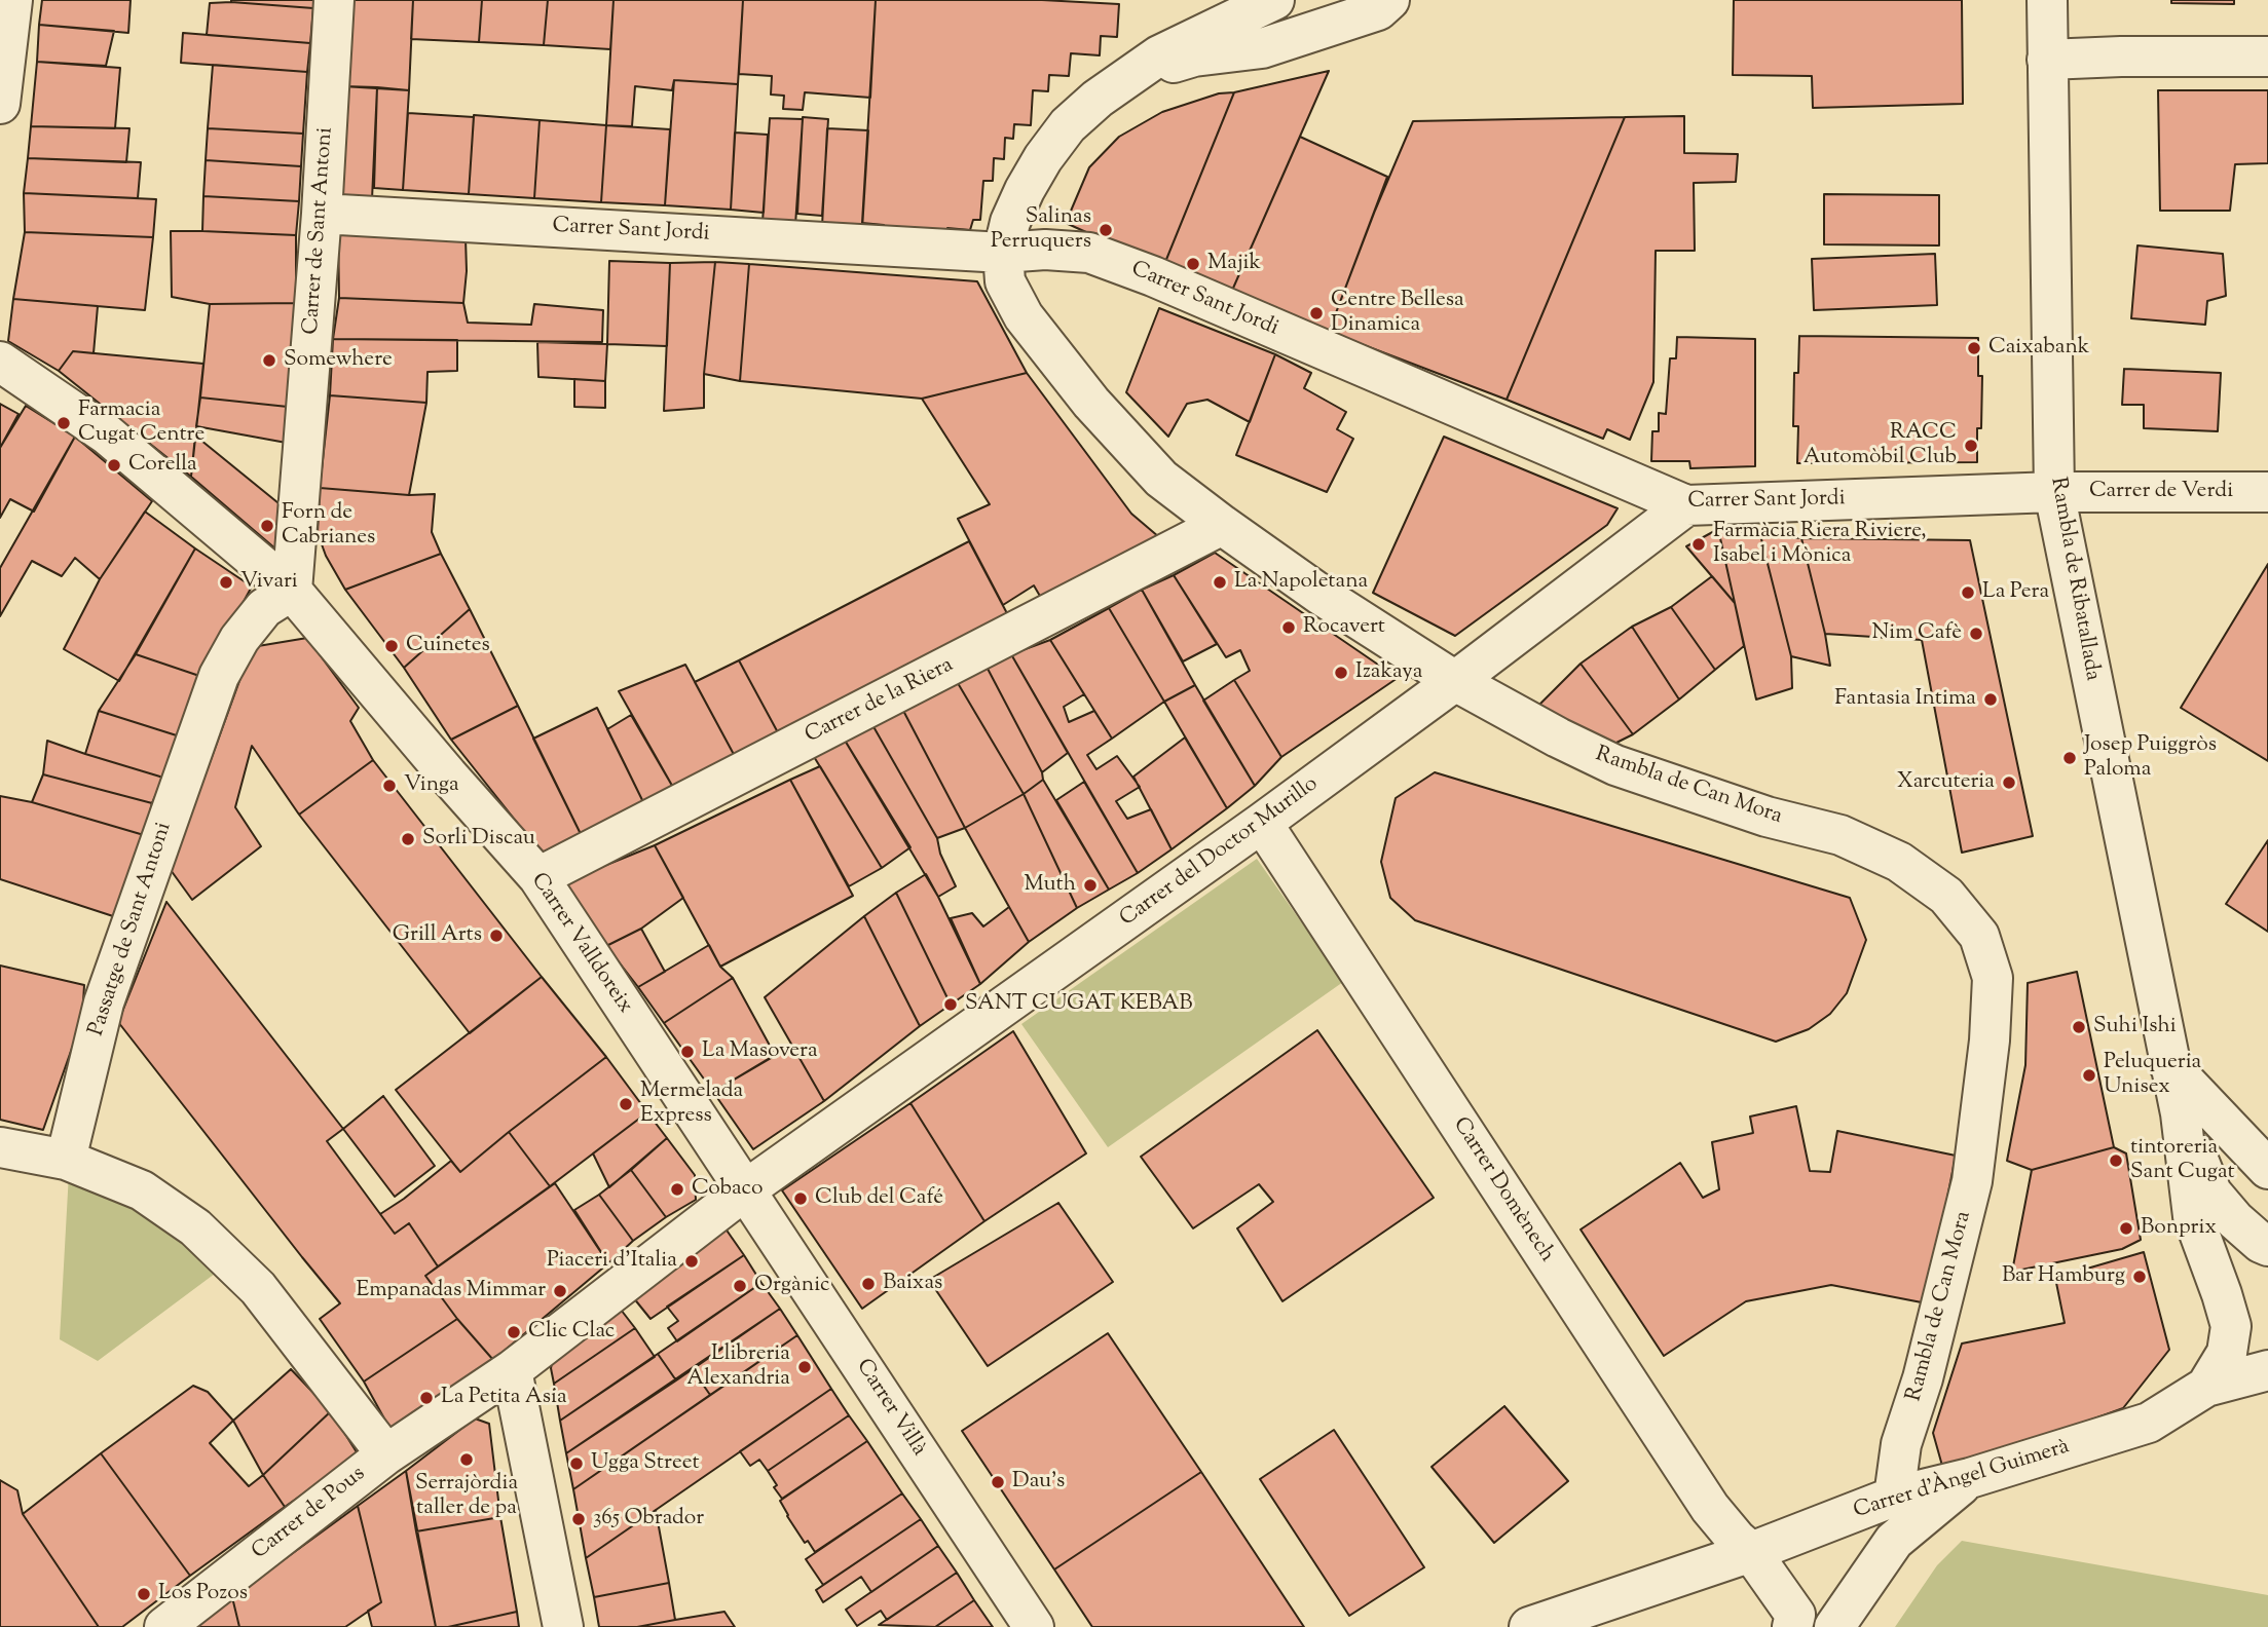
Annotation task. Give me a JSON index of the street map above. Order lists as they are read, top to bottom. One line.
{"streets":{"street":["Carrer de Sant Antoni","Carrer Sant Jordi","Carrer de Verdi","Rambla de Ribatallada","Carrer de la Riera","Rambla de Can Mora","Carrer del Doctor Murillo","Passatge de Sant Antoni","Carrer Valldoreix","Carrer Domènech","Carrer Villà","Carrer d'Àngel Guimerà","Carrer de Pous"]},"crossings":[["Carrer de Sant Antoni","Carrer Sant Jordi"],["Carrer de Sant Antoni","Passatge de Sant Antoni"],["Carrer de Sant Antoni","Carrer Valldoreix"],["Carrer Sant Jordi","Carrer de Verdi"],["Carrer Sant Jordi","Rambla de Ribatallada"],["Carrer Sant Jordi","Rambla de Can Mora"],["Carrer Sant Jordi","Carrer del Doctor Murillo"],["Carrer de Verdi","Rambla de Ribatallada"],["Rambla de Ribatallada","Carrer d'Àngel Guimerà"],["Carrer de la Riera","Rambla de Can Mora"],["Carrer de la Riera","Carrer Valldoreix"],["Rambla de Can Mora","Carrer del Doctor Murillo"],["Rambla de Can Mora","Carrer d'Àngel Guimerà"],["Carrer del Doctor Murillo","Carrer Valldoreix"],["Carrer del Doctor Murillo","Carrer Domènech"],["Carrer del Doctor Murillo","Carrer Villà"],["Passatge de Sant Antoni","Carrer Valldoreix"],["Carrer Valldoreix","Carrer Villà"],["Carrer Domènech","Carrer d'Àngel Guimerà"]],"places":["Salinas Perruquers","Majik","Centre Bellesa Dinamica","Caixabank","Somewhere","Farmacia Cugat Centre","RACC Automòbil Club","Corella","Forn de Cabrianes","Farmàcia Riera Riviere, Isabel i Mònica","Vivari","La Napoletana","La Pera","Rocavert","Nim Cafè","Cuinetes","Izakaya","Fantasia Intima","Josep Puiggròs Paloma","Xarcuteria","Vinga","Sorli Discau","Muth","Grill Arts","SANT CUGAT KEBAB","Suhi Ishi","La Masovera","Peluqueria Unisex","Mermelada Express","tintoreria Sant Cugat","Cobaco","Club del Café","Bonprix","Piaceri d'Italia","Bar Hamburg","Baixas","Orgànic","Empanadas Mimmar","Clic Clac","Llibreria Alexandria","La Petita Asia","Serrajòrdia taller de pa","Ugga Street","Dau's","365 Obrador","Los Pozos"]}
